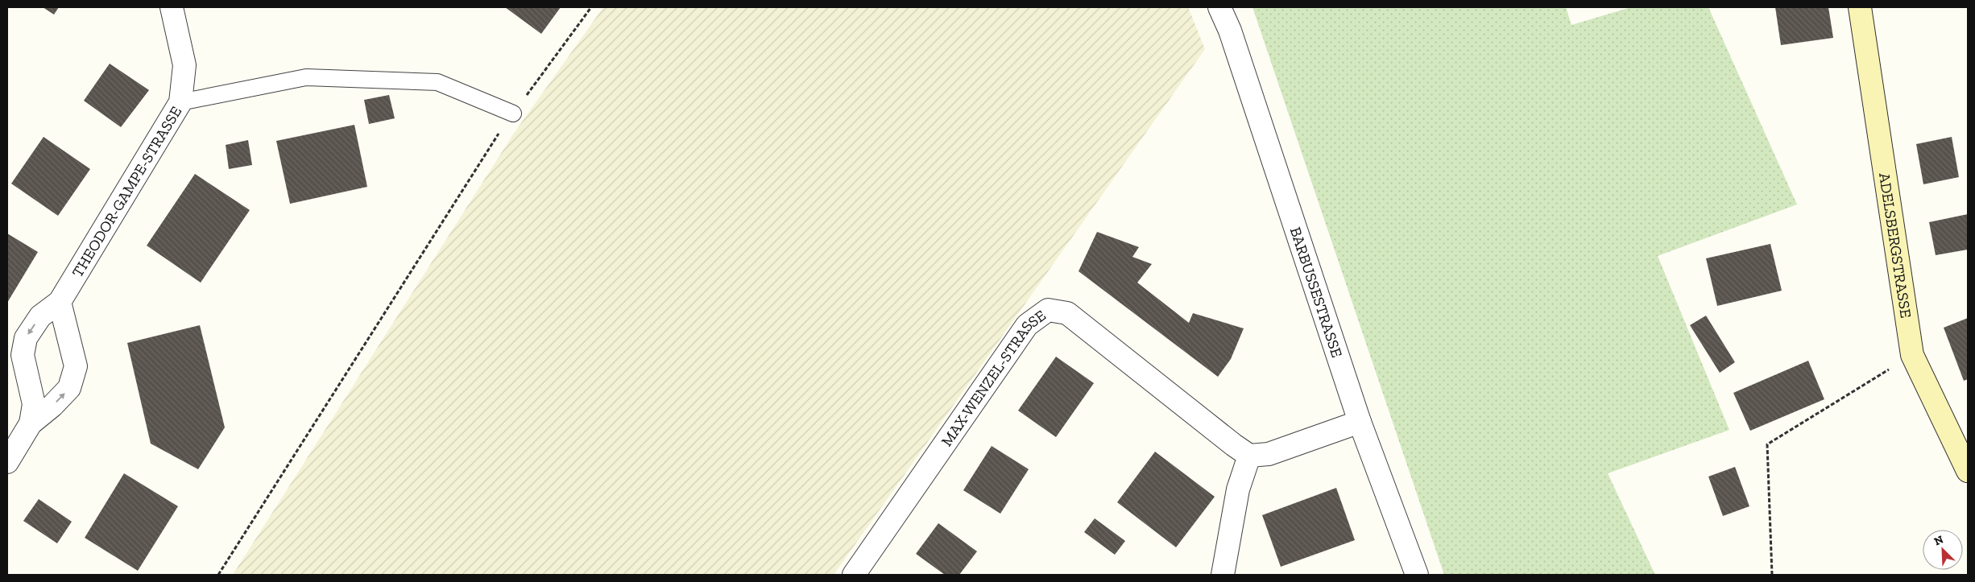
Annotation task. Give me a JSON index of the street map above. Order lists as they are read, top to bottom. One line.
{"streets":{"street":["THEODOR-GAMPE-STRASSE","ADELSBERGSTRASSE","BARBUSSESTRASSE","MAX-WENZEL-STRASSE"]},"north":"top left"}
